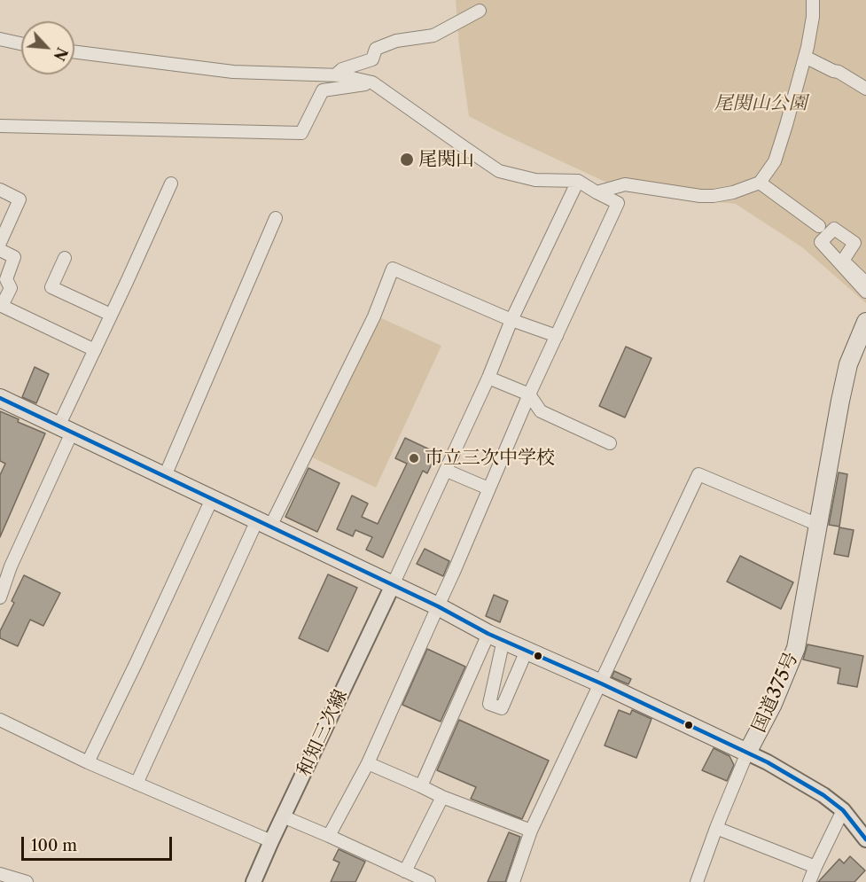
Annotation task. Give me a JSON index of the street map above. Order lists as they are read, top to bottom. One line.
{"streets":{"highway":["国道375号"],"main road":["和知三次線"]},"crossings":[["国道375号","和知三次線"]],"parks":["尾関山公園"],"places":["尾関山","市立三次中学校"],"scale_bar":"100 m","north":"bottom right"}
